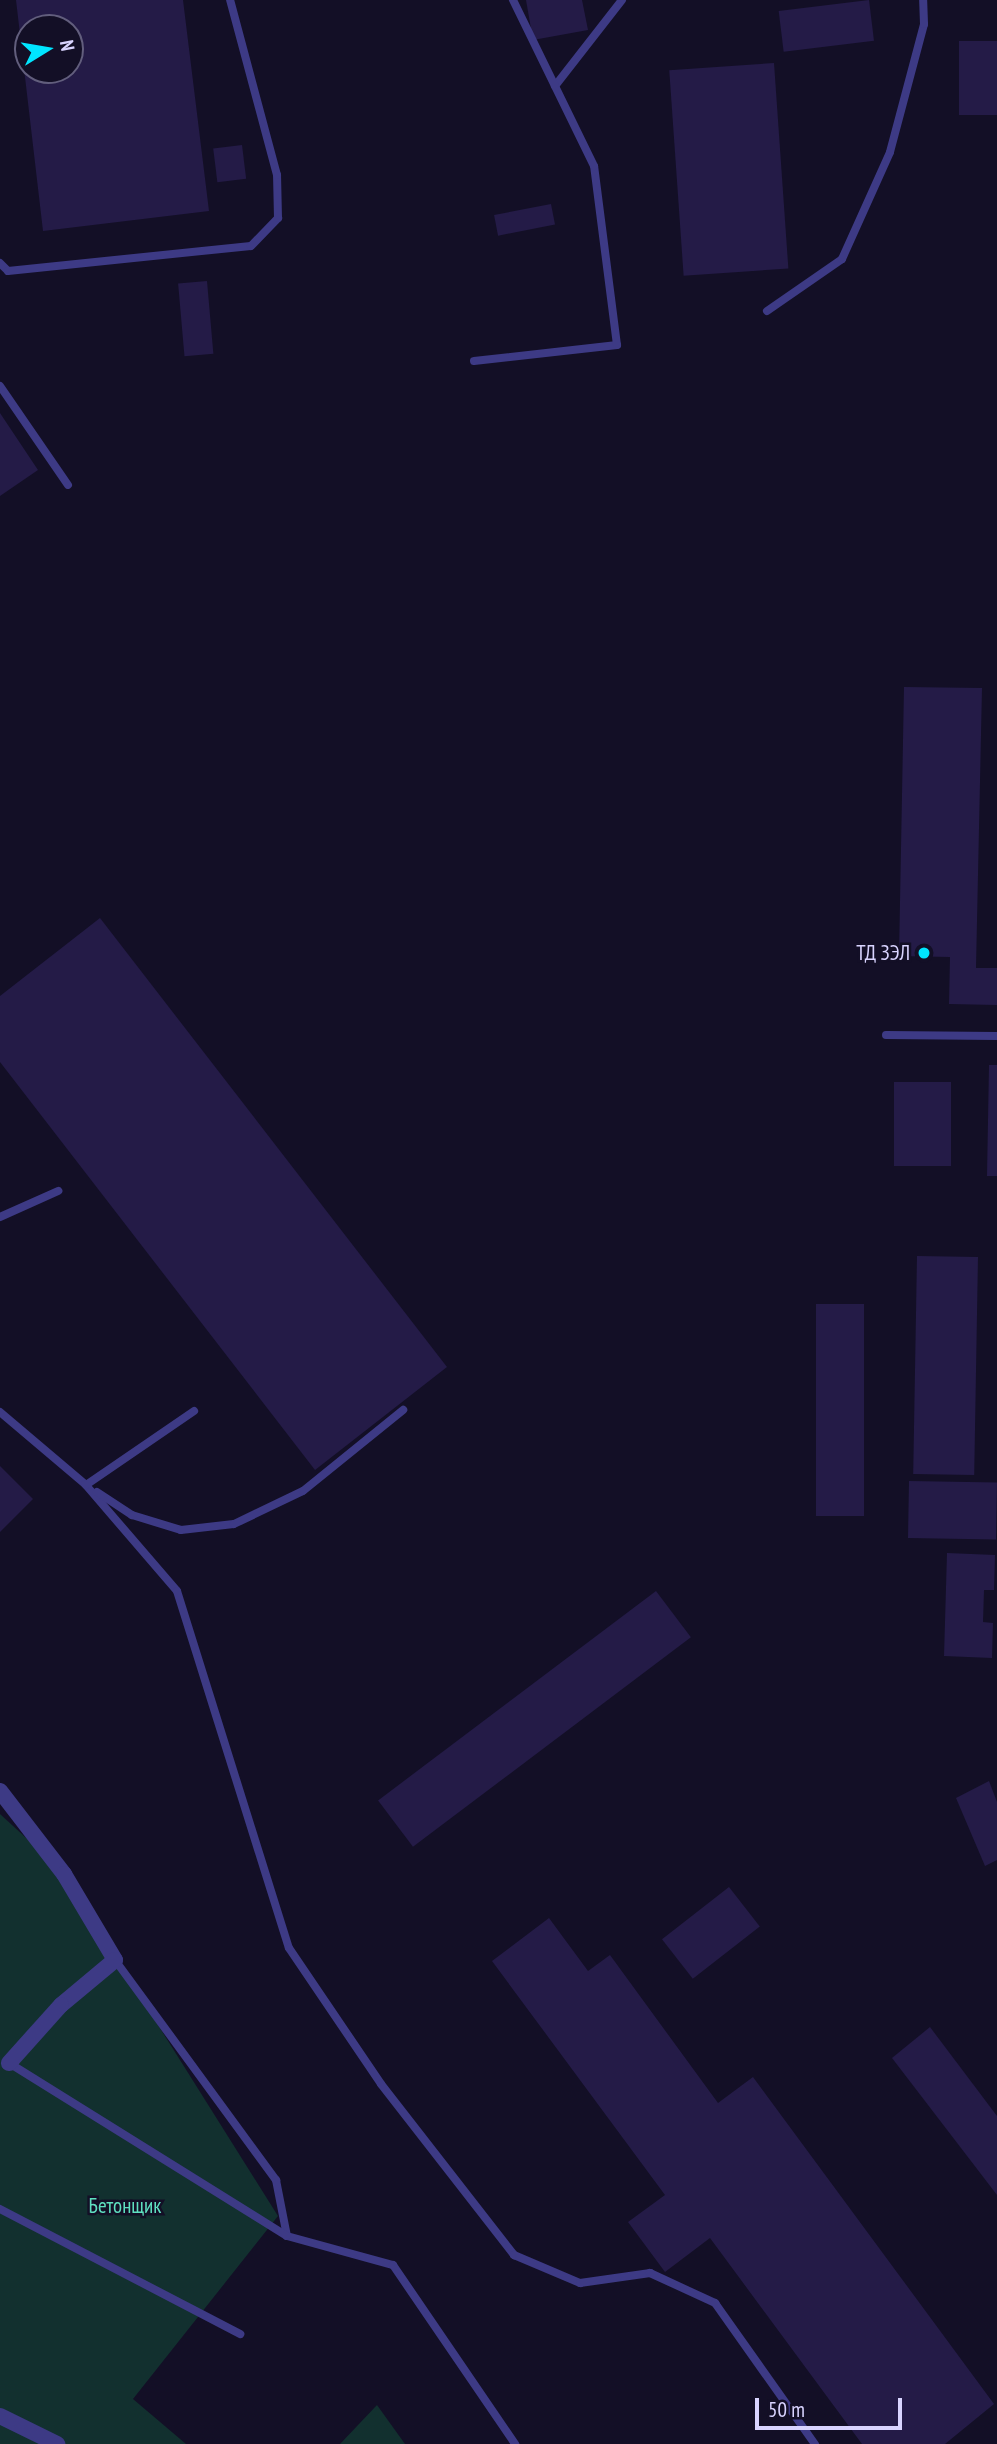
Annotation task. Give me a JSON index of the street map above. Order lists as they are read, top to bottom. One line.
{"parks":["Бетонщик"],"places":["ТД ЗЭЛ"],"scale_bar":"50 m","north":"right"}
